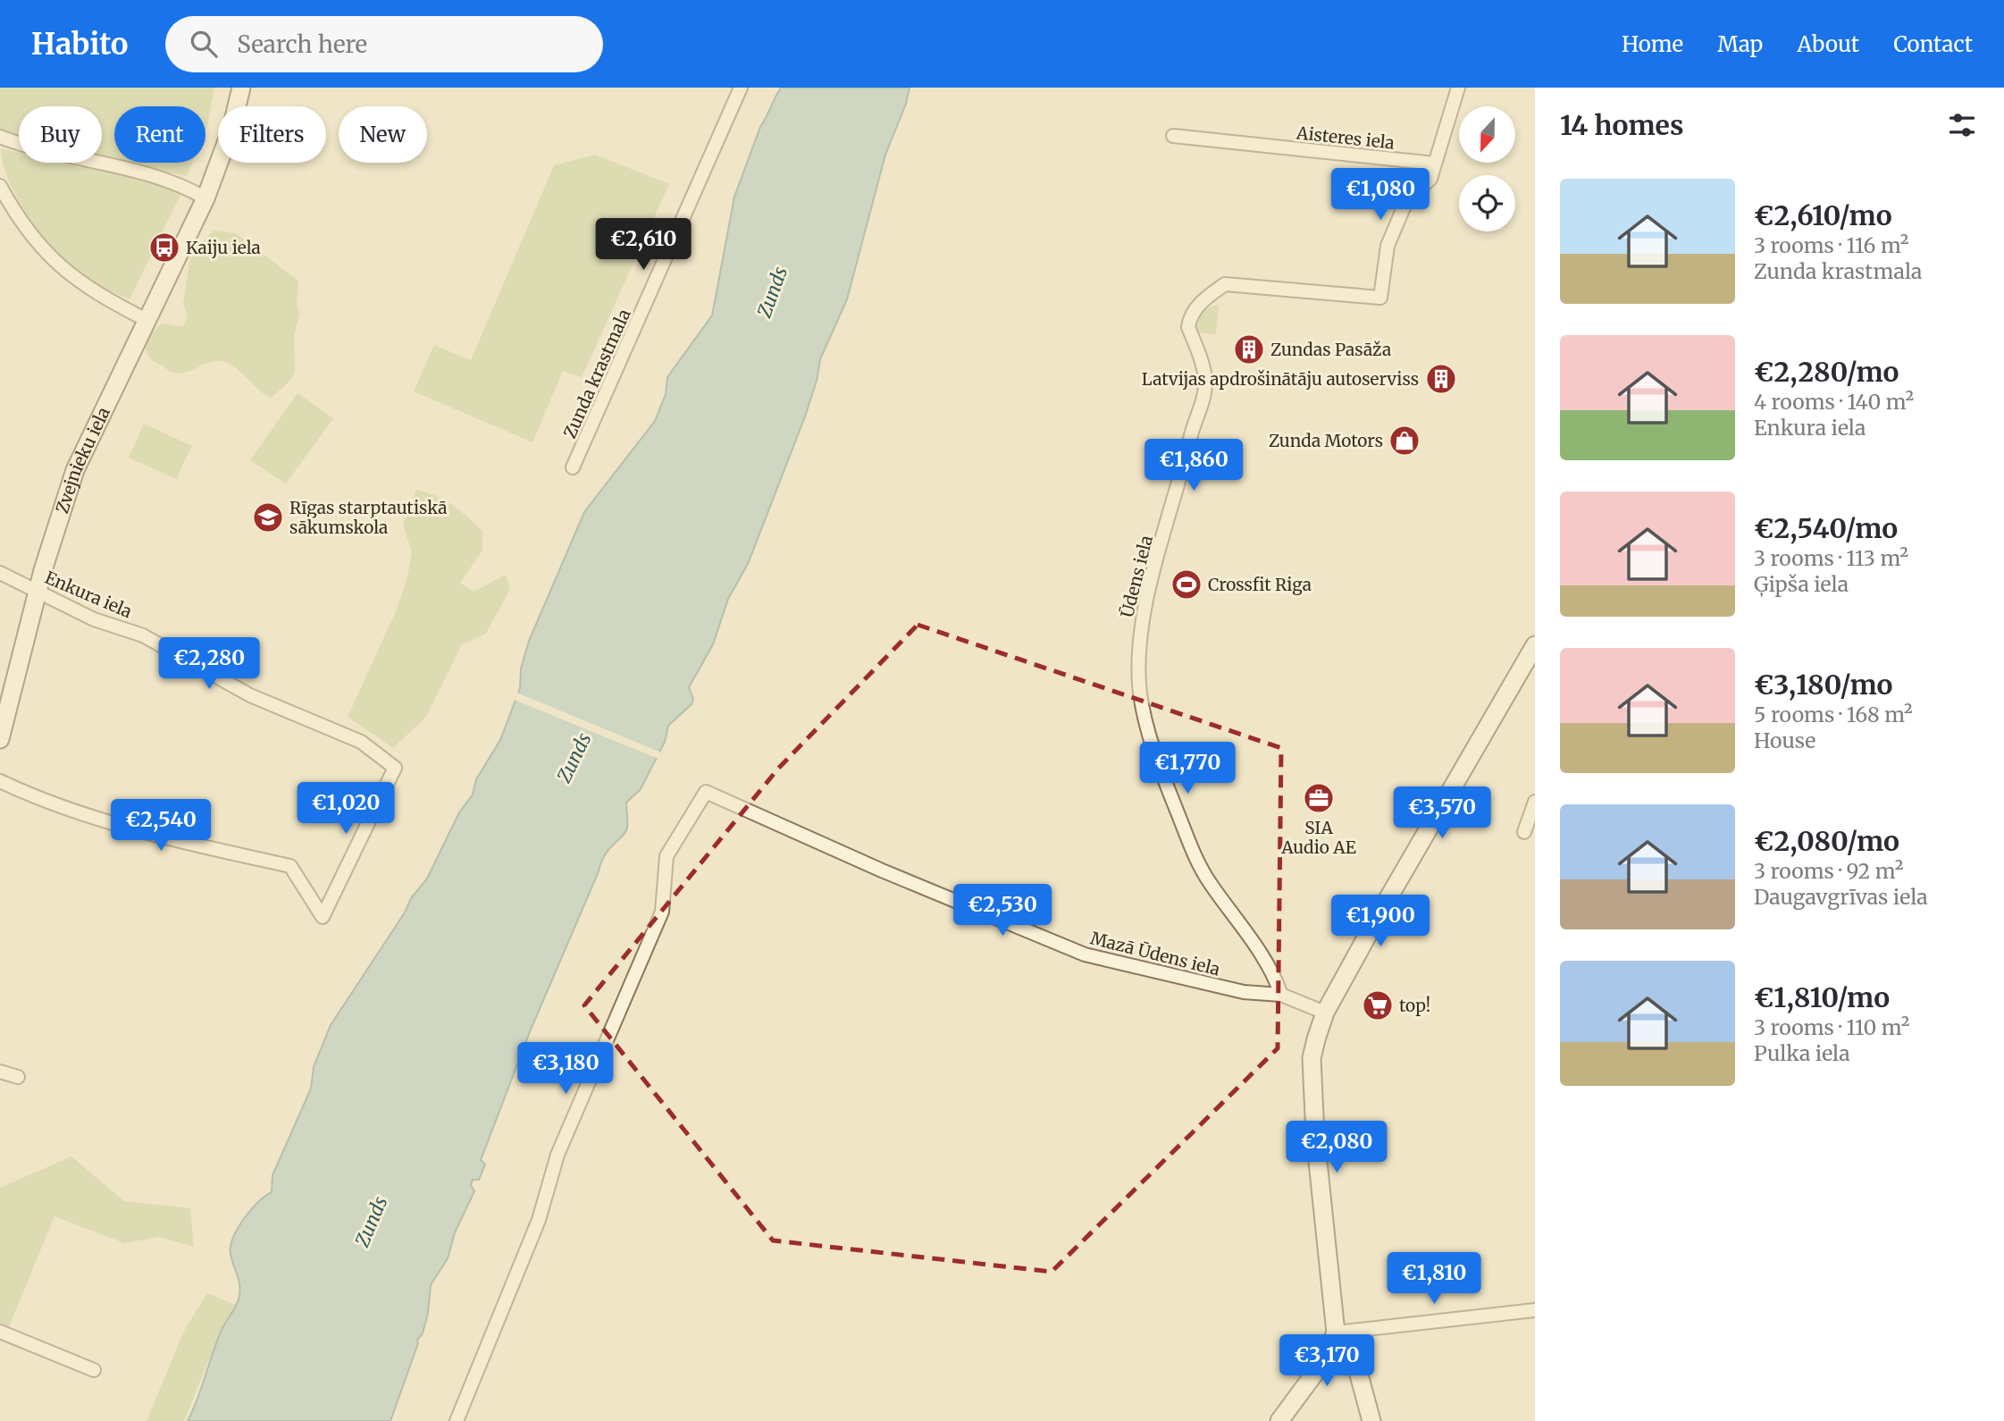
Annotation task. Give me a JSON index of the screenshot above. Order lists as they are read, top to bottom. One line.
{"streets":{"main road":["Zvejnieku iela"],"street":["Aisteres iela","Zunda krastmala","Ūdens iela","Enkura iela","Mazā Ūdens iela"]},"crossings":[["Aisteres iela","Ūdens iela"],["Zvejnieku iela","Enkura iela"],["Ūdens iela","Mazā Ūdens iela"]],"water":["Zunds"],"places":{"bus stop":["Kaiju iela"],"building":["Zundas Pasāža","Latvijas apdrošinātāju autoserviss"],"shop":["Zunda Motors"],"school or university":["Rīgas starptautiskā sākumskola"],"sports":["Crossfit Riga"],"office":["SIA Audio AE"],"supermarket":["top!"]},"north":"bottom","page":{"header":"Habito","search":"Search here","nav":["Home","Map","About","Contact"],"heading":"14 homes","chip":["Buy","Rent","Filters","New"],"list":[{"name":"€2,610/mo","note":"3 rooms · 116 m² · Zunda krastmala"},{"name":"€2,280/mo","note":"4 rooms · 140 m² · Enkura iela"},{"name":"€2,540/mo","note":"3 rooms · 113 m² · Ģipša iela"},{"name":"€3,180/mo","note":"5 rooms · 168 m² · House"},{"name":"€2,080/mo","note":"3 rooms · 92 m² · Daugavgrīvas iela"},{"name":"€1,810/mo","note":"3 rooms · 110 m² · Pulka iela"}],"price":["€1,080","€2,610","€1,860","€2,280","€1,770","€1,020","€3,570","€2,540","€2,530","€1,900","€3,180","€2,080","€1,810","€3,170"]}}
